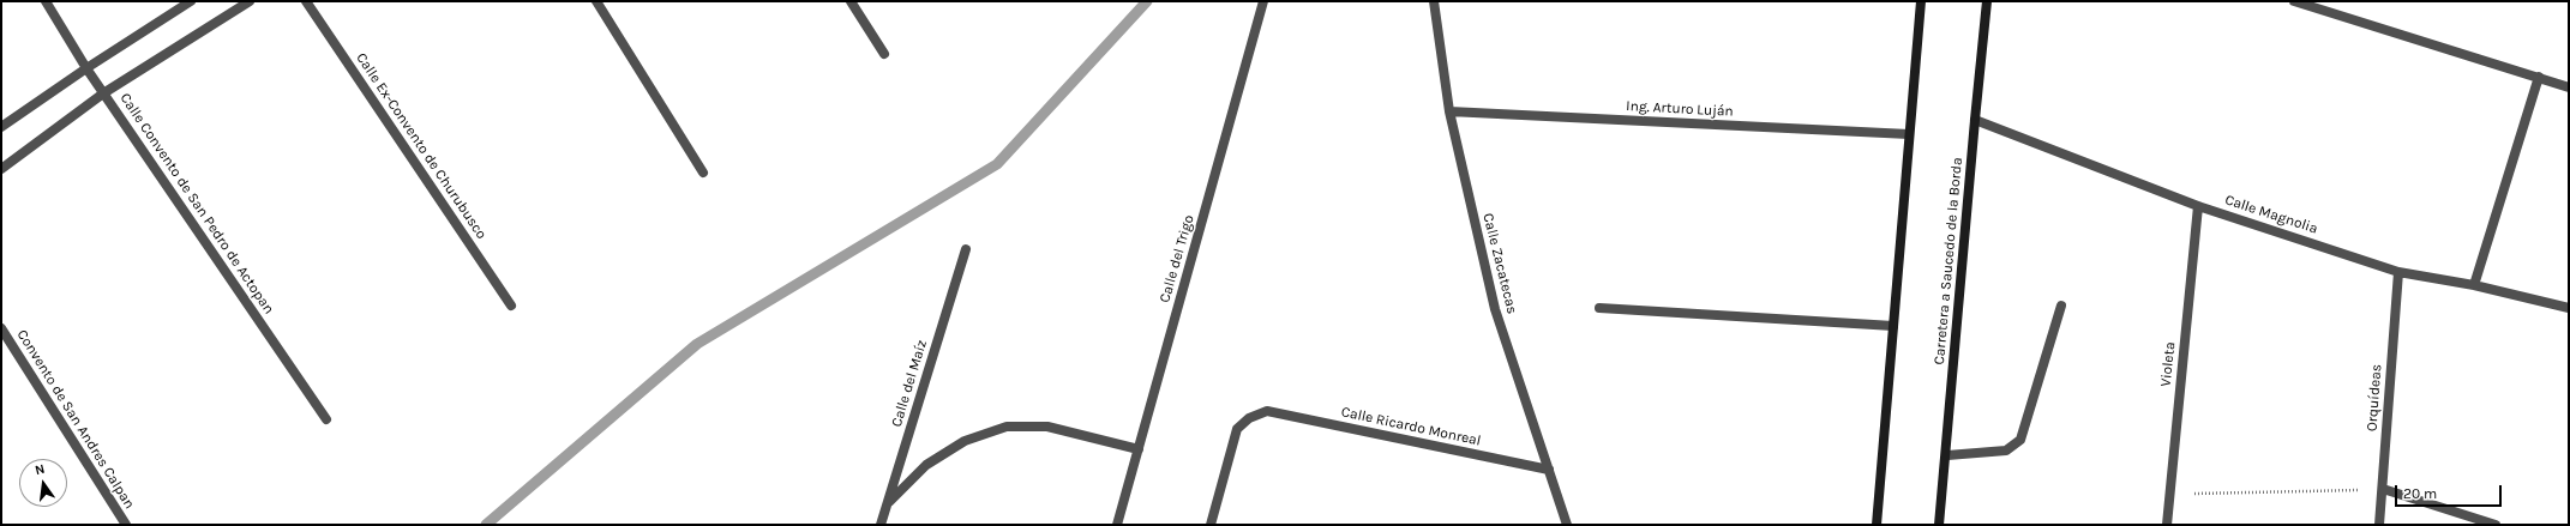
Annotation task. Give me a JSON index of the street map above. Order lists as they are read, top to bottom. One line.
{"streets":{"street":["Ing. Arturo Luján","Calle Ex-Convento de Churubusco","Calle Convento de San Pedro de Actopan","Calle Magnolia","Calle del Trigo","Carretera a Saucedo de la Borda","Calle Zacatecas","Violeta","Calle del Maíz","Orquídeas","Convento de San Andres Calpan","Calle Ricardo Monreal"]},"crossings":[["Ing. Arturo Luján","Calle Zacatecas"],["Calle Magnolia","Carretera a Saucedo de la Borda"],["Calle Magnolia","Violeta"],["Calle Magnolia","Orquídeas"],["Calle Zacatecas","Calle Ricardo Monreal"]],"scale_bar":"20 m","north":"top"}
